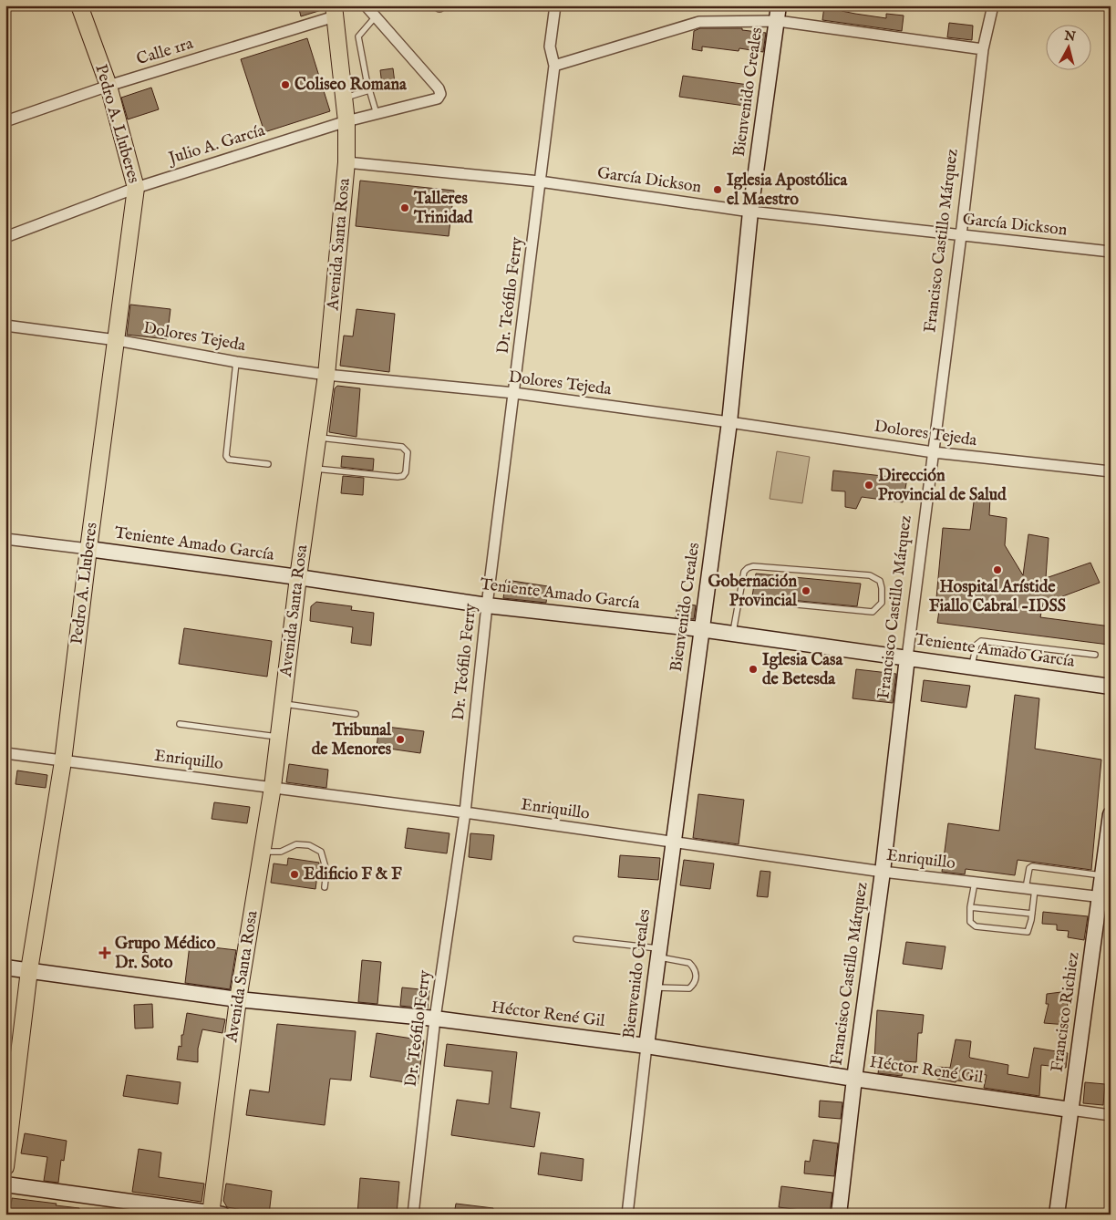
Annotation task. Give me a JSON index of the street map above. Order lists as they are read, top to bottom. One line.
{"streets":{"main road":["Bienvenido Creales","Pedro A. Lluberes","Francisco Castillo Márquez","Avenida Santa Rosa","Teniente Amado García","Francisco Richiez","Héctor René Gil"],"street":["Calle 1ra","Julio A. García","García Dickson","Dr. Teófilo Ferry","Dolores Tejeda","Enriquillo"]},"crossings":[["Calle 1ra","Pedro A. Lluberes"],["Calle 1ra","Avenida Santa Rosa"],["Bienvenido Creales","García Dickson"],["Bienvenido Creales","Dolores Tejeda"],["Bienvenido Creales","Teniente Amado García"],["Bienvenido Creales","Enriquillo"],["Bienvenido Creales","Héctor René Gil"],["Pedro A. Lluberes","Julio A. García"],["Pedro A. Lluberes","Dolores Tejeda"],["Pedro A. Lluberes","Teniente Amado García"],["Pedro A. Lluberes","Enriquillo"],["Pedro A. Lluberes","Héctor René Gil"],["Julio A. García","Avenida Santa Rosa"],["García Dickson","Francisco Castillo Márquez"],["García Dickson","Avenida Santa Rosa"],["García Dickson","Dr. Teófilo Ferry"],["Francisco Castillo Márquez","Dolores Tejeda"],["Francisco Castillo Márquez","Teniente Amado García"],["Francisco Castillo Márquez","Enriquillo"],["Francisco Castillo Márquez","Héctor René Gil"],["Avenida Santa Rosa","Dolores Tejeda"],["Avenida Santa Rosa","Teniente Amado García"],["Avenida Santa Rosa","Enriquillo"],["Avenida Santa Rosa","Héctor René Gil"],["Dr. Teófilo Ferry","Dolores Tejeda"],["Dr. Teófilo Ferry","Teniente Amado García"],["Dr. Teófilo Ferry","Enriquillo"],["Dr. Teófilo Ferry","Héctor René Gil"],["Enriquillo","Francisco Richiez"],["Francisco Richiez","Héctor René Gil"]],"places":{"other":["Coliseo Romana","Iglesia Apostólica el Maestro","Talleres Trinidad","Dirección Provincial de Salud","Hospital Arístide Fiallo Cabral -IDSS","Gobernación Provincial","Iglesia Casa de Betesda","Tribunal de Menores","Edificio F & F"],"health":["Grupo Médico Dr. Soto"]},"north":"top"}
